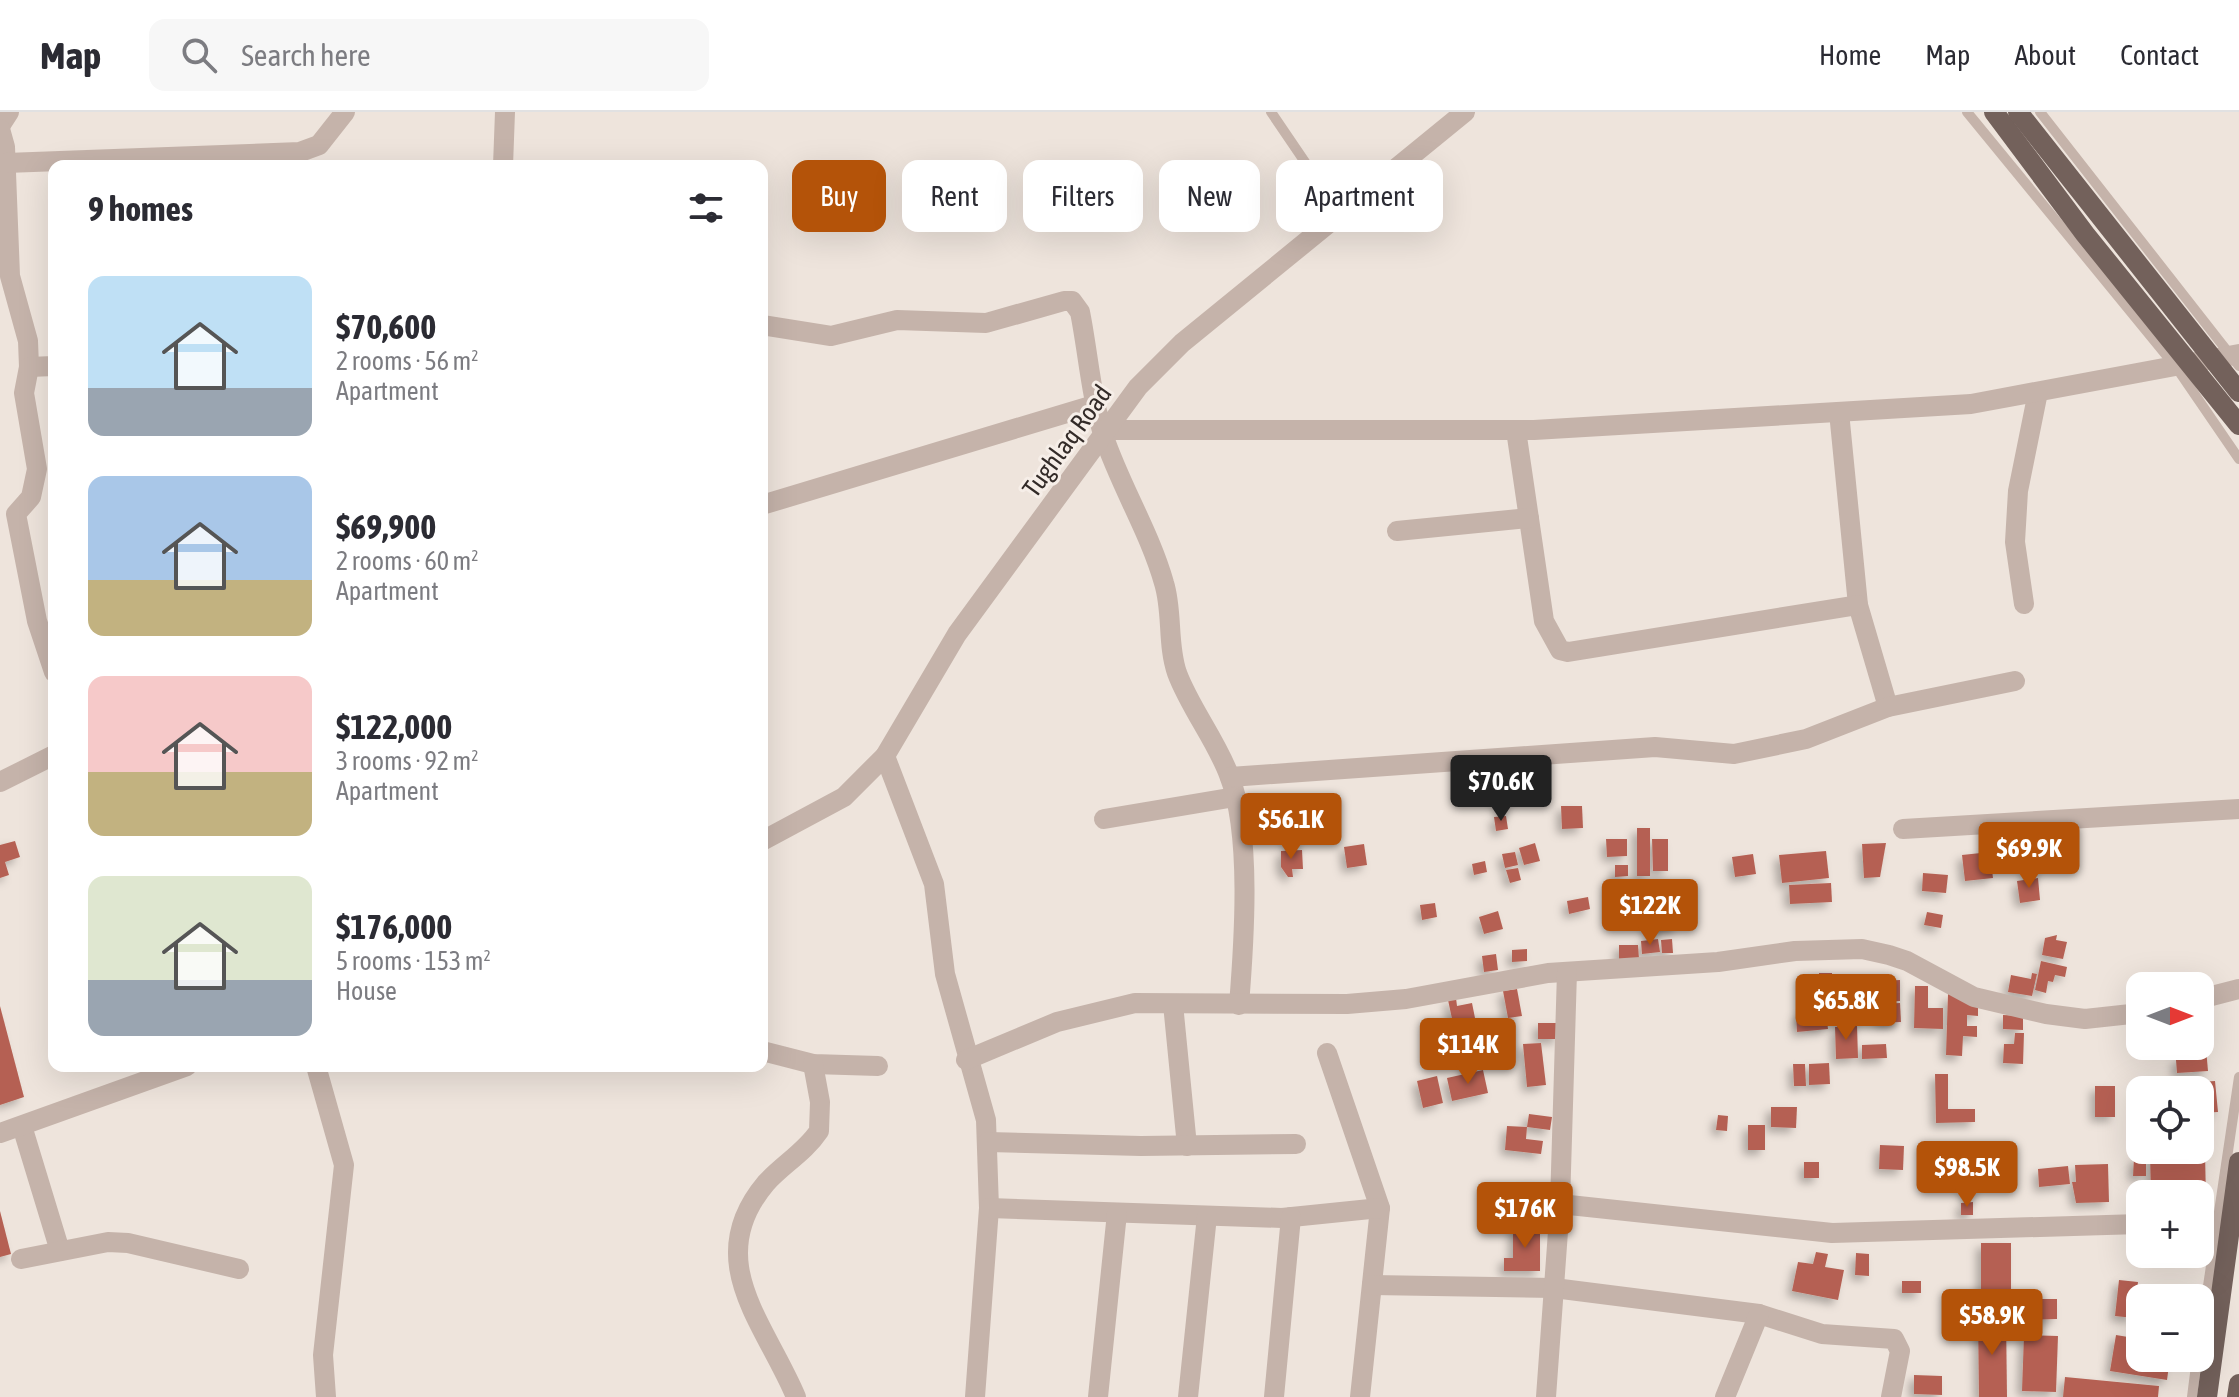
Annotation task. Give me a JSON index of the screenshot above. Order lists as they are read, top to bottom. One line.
{"streets":{"street":["Tughlaq Road"]},"north":"right","page":{"header":"Map","search":"Search here","nav":["Home","Map","About","Contact"],"chip":["Buy","Rent","Filters","New","Apartment"],"heading":"9 homes","list":[{"name":"$70,600","note":"2 rooms · 56 m² · Apartment"},{"name":"$69,900","note":"2 rooms · 60 m² · Apartment"},{"name":"$122,000","note":"3 rooms · 92 m² · Apartment"},{"name":"$176,000","note":"5 rooms · 153 m² · House"}],"price":["$70.6K","$56.1K","$69.9K","$122K","$65.8K","$114K","$98.5K","$176K","$58.9K"],"map_buttons":["+","−"]}}
